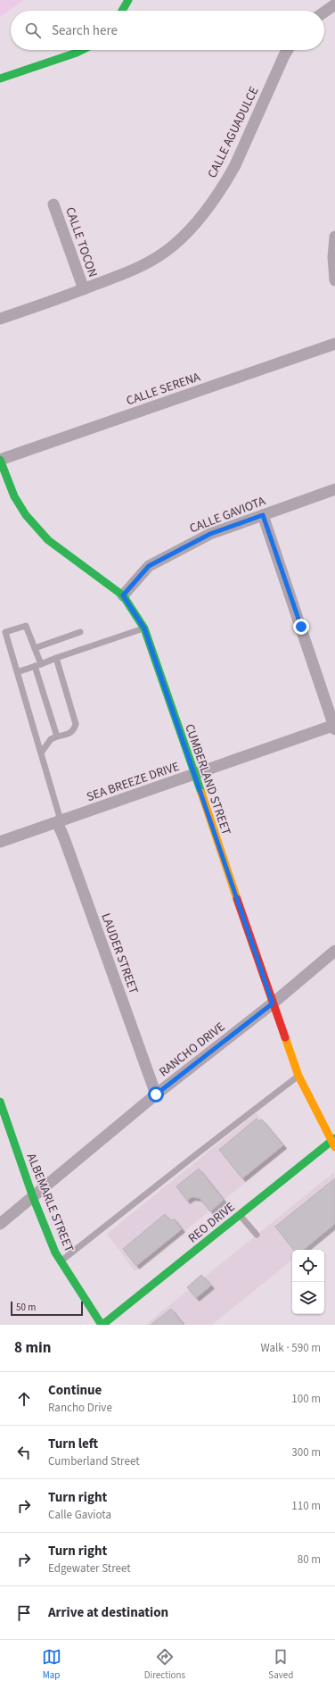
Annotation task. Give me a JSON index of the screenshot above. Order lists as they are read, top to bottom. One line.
{"streets":{"street":["CALLE AGUADULCE","CALLE TOCON","CALLE SERENA","CALLE GAVIOTA","CUMBERLAND STREET","SEA BREEZE DRIVE","LAUDER STREET","RANCHO DRIVE","ALBEMARLE STREET","REO DRIVE"]},"crossings":[["CALLE AGUADULCE","CALLE TOCON"],["CALLE SERENA","CUMBERLAND STREET"],["CALLE GAVIOTA","CUMBERLAND STREET"],["CUMBERLAND STREET","SEA BREEZE DRIVE"],["CUMBERLAND STREET","RANCHO DRIVE"],["CUMBERLAND STREET","REO DRIVE"],["SEA BREEZE DRIVE","LAUDER STREET"],["LAUDER STREET","RANCHO DRIVE"],["RANCHO DRIVE","ALBEMARLE STREET"],["ALBEMARLE STREET","REO DRIVE"]],"scale_bar":"50 m","page":{"search":"Search here","scale":"50 m","heading":["8 min","Walk · 590 m"],"list":[["Continue","Rancho Drive","100 m"],["Turn left","Cumberland Street","300 m"],["Turn right","Calle Gaviota","110 m"],["Turn right","Edgewater Street","80 m"],"Arrive at destination"],"nav":["Map","Directions","Saved"]}}
